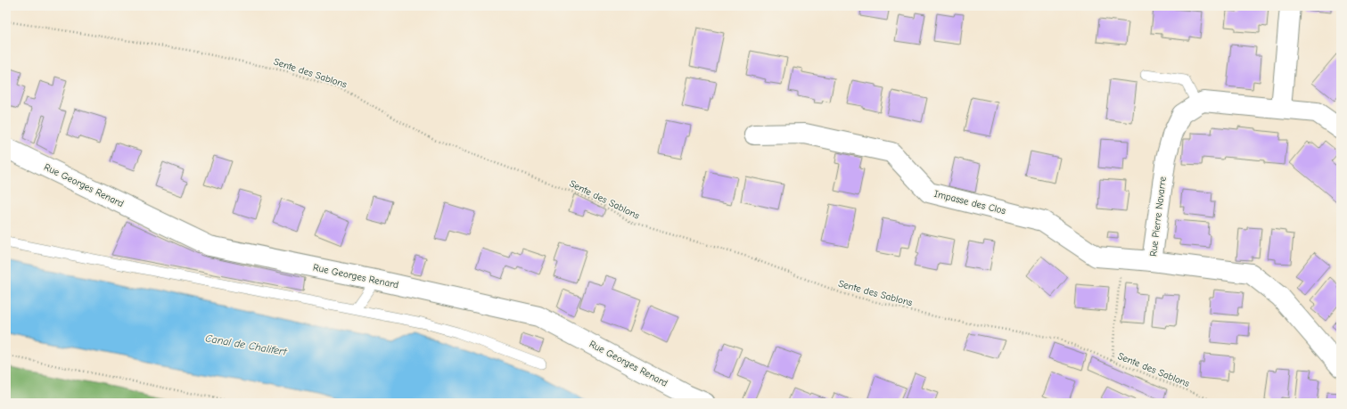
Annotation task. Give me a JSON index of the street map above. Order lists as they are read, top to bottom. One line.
{"streets":{"street":["Rue Georges Renard","Impasse des Clos","Rue Pierre Navarre"],"path":["Sente des Sablons"]},"crossings":[["Impasse des Clos","Rue Pierre Navarre"]],"water":["Canal de Chalifert"]}
